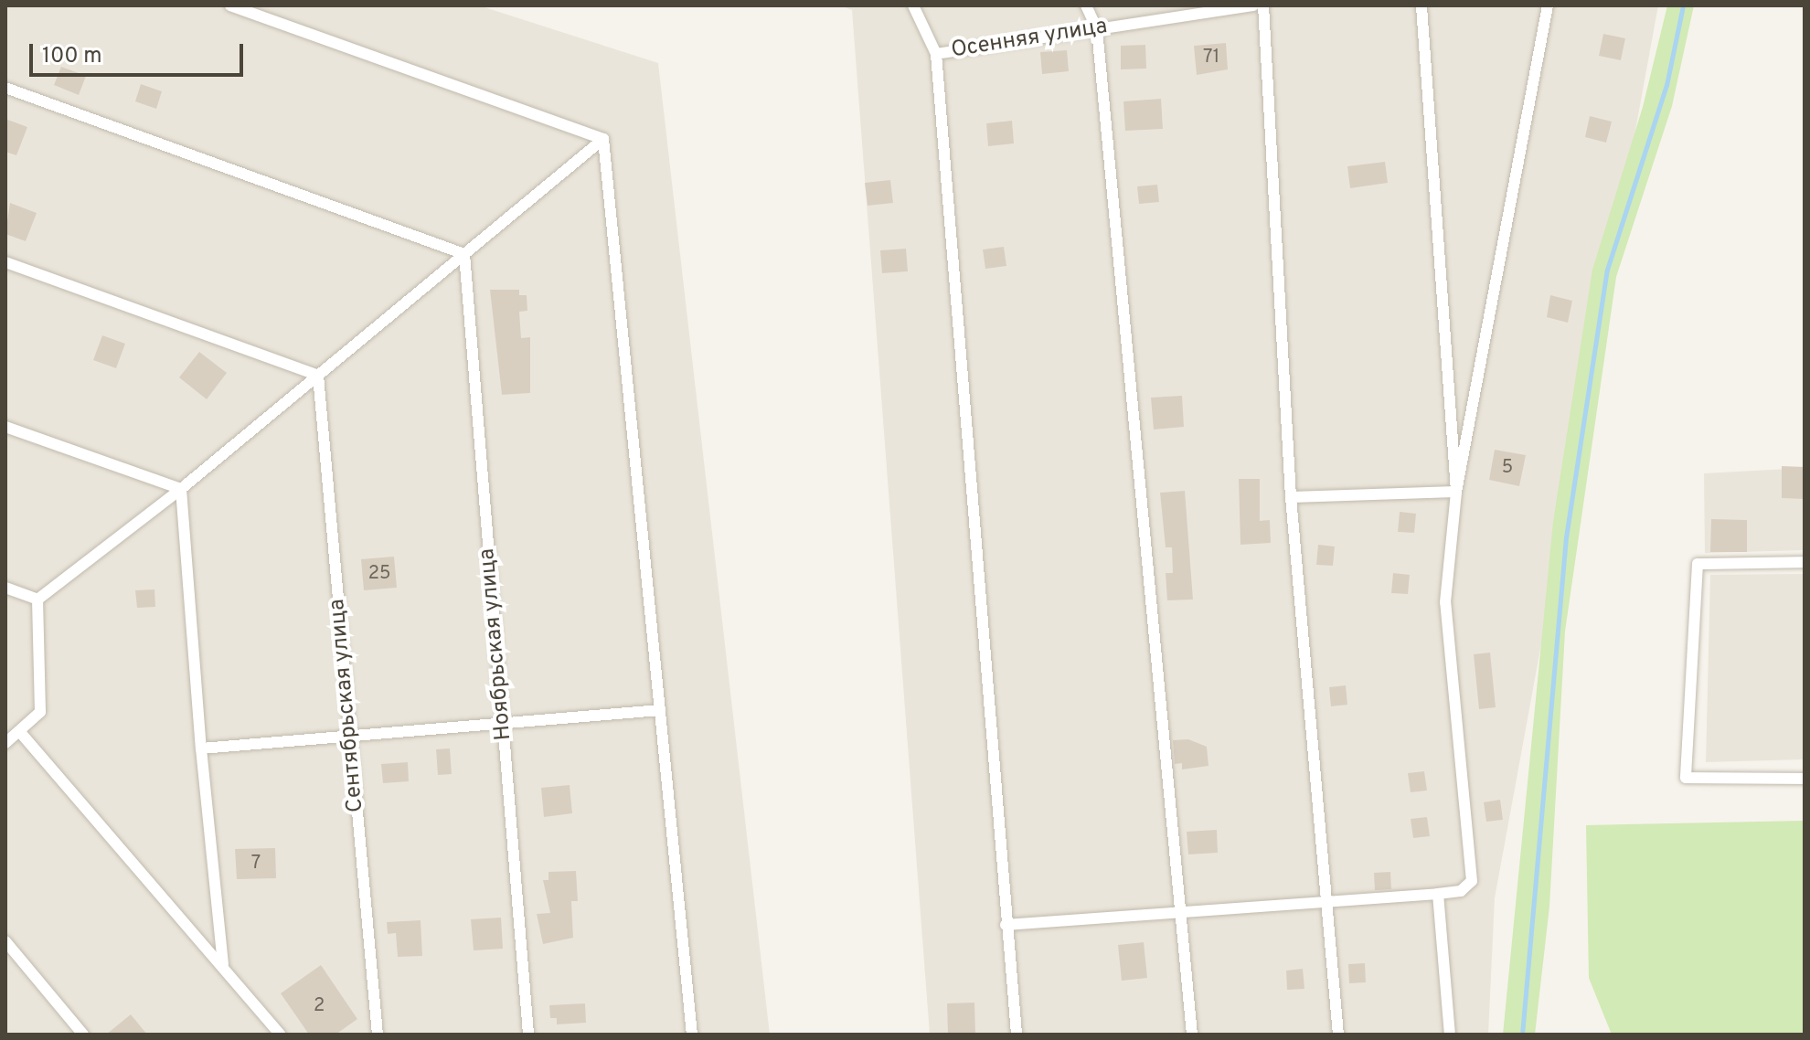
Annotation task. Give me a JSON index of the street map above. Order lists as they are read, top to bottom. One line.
{"streets":{"street":["Осенняя улица","Ноябрьская улица","Сентябрьская улица"]},"house_numbers":["71","5","25","7","2"],"scale_bar":"100 m"}
